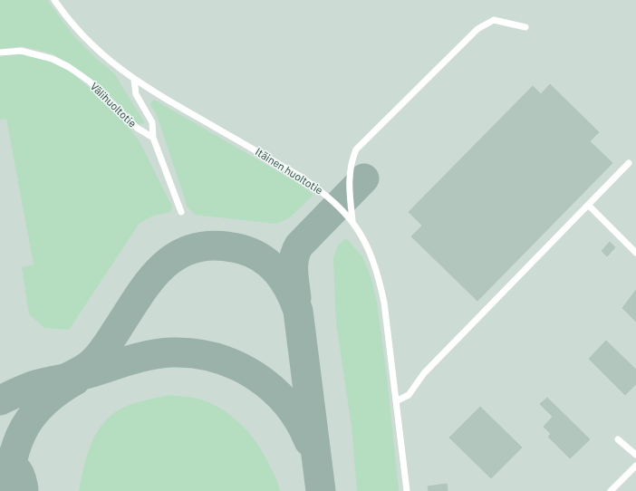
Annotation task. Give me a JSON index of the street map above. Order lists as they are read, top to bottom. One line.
{"streets":{"lane":["Välihuoltotie","Itäinen huoltotie"]}}
